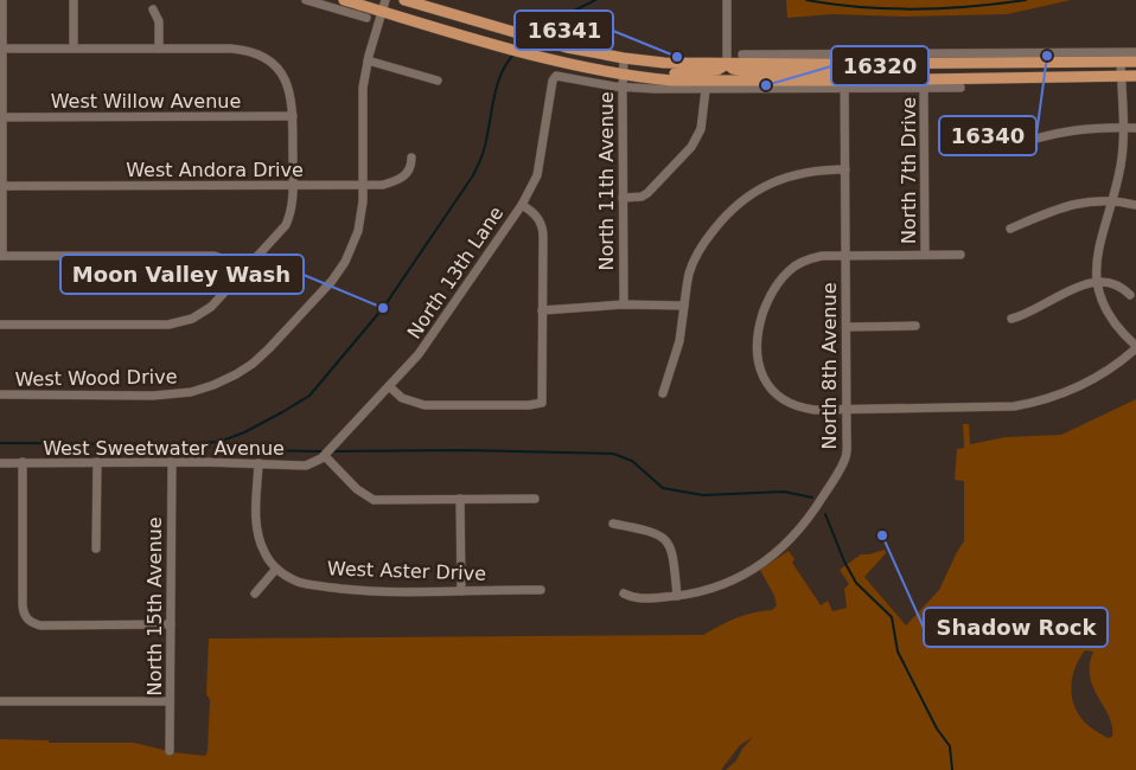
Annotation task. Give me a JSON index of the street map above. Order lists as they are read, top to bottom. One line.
{"streets":{"street":["West Willow Avenue","West Andora Drive","North 7th Drive","North 11th Avenue","North 13th Lane","North 8th Avenue","West Wood Drive","West Sweetwater Avenue","West Aster Drive","North 15th Avenue"]},"crossings":[["West Andora Drive","West Wood Drive"],["North 11th Avenue","North 13th Lane"],["North 13th Lane","West Sweetwater Avenue"],["West Sweetwater Avenue","North 15th Avenue"]],"places":["16340","16341","16320","Moon Valley Wash","Shadow Rock"]}
